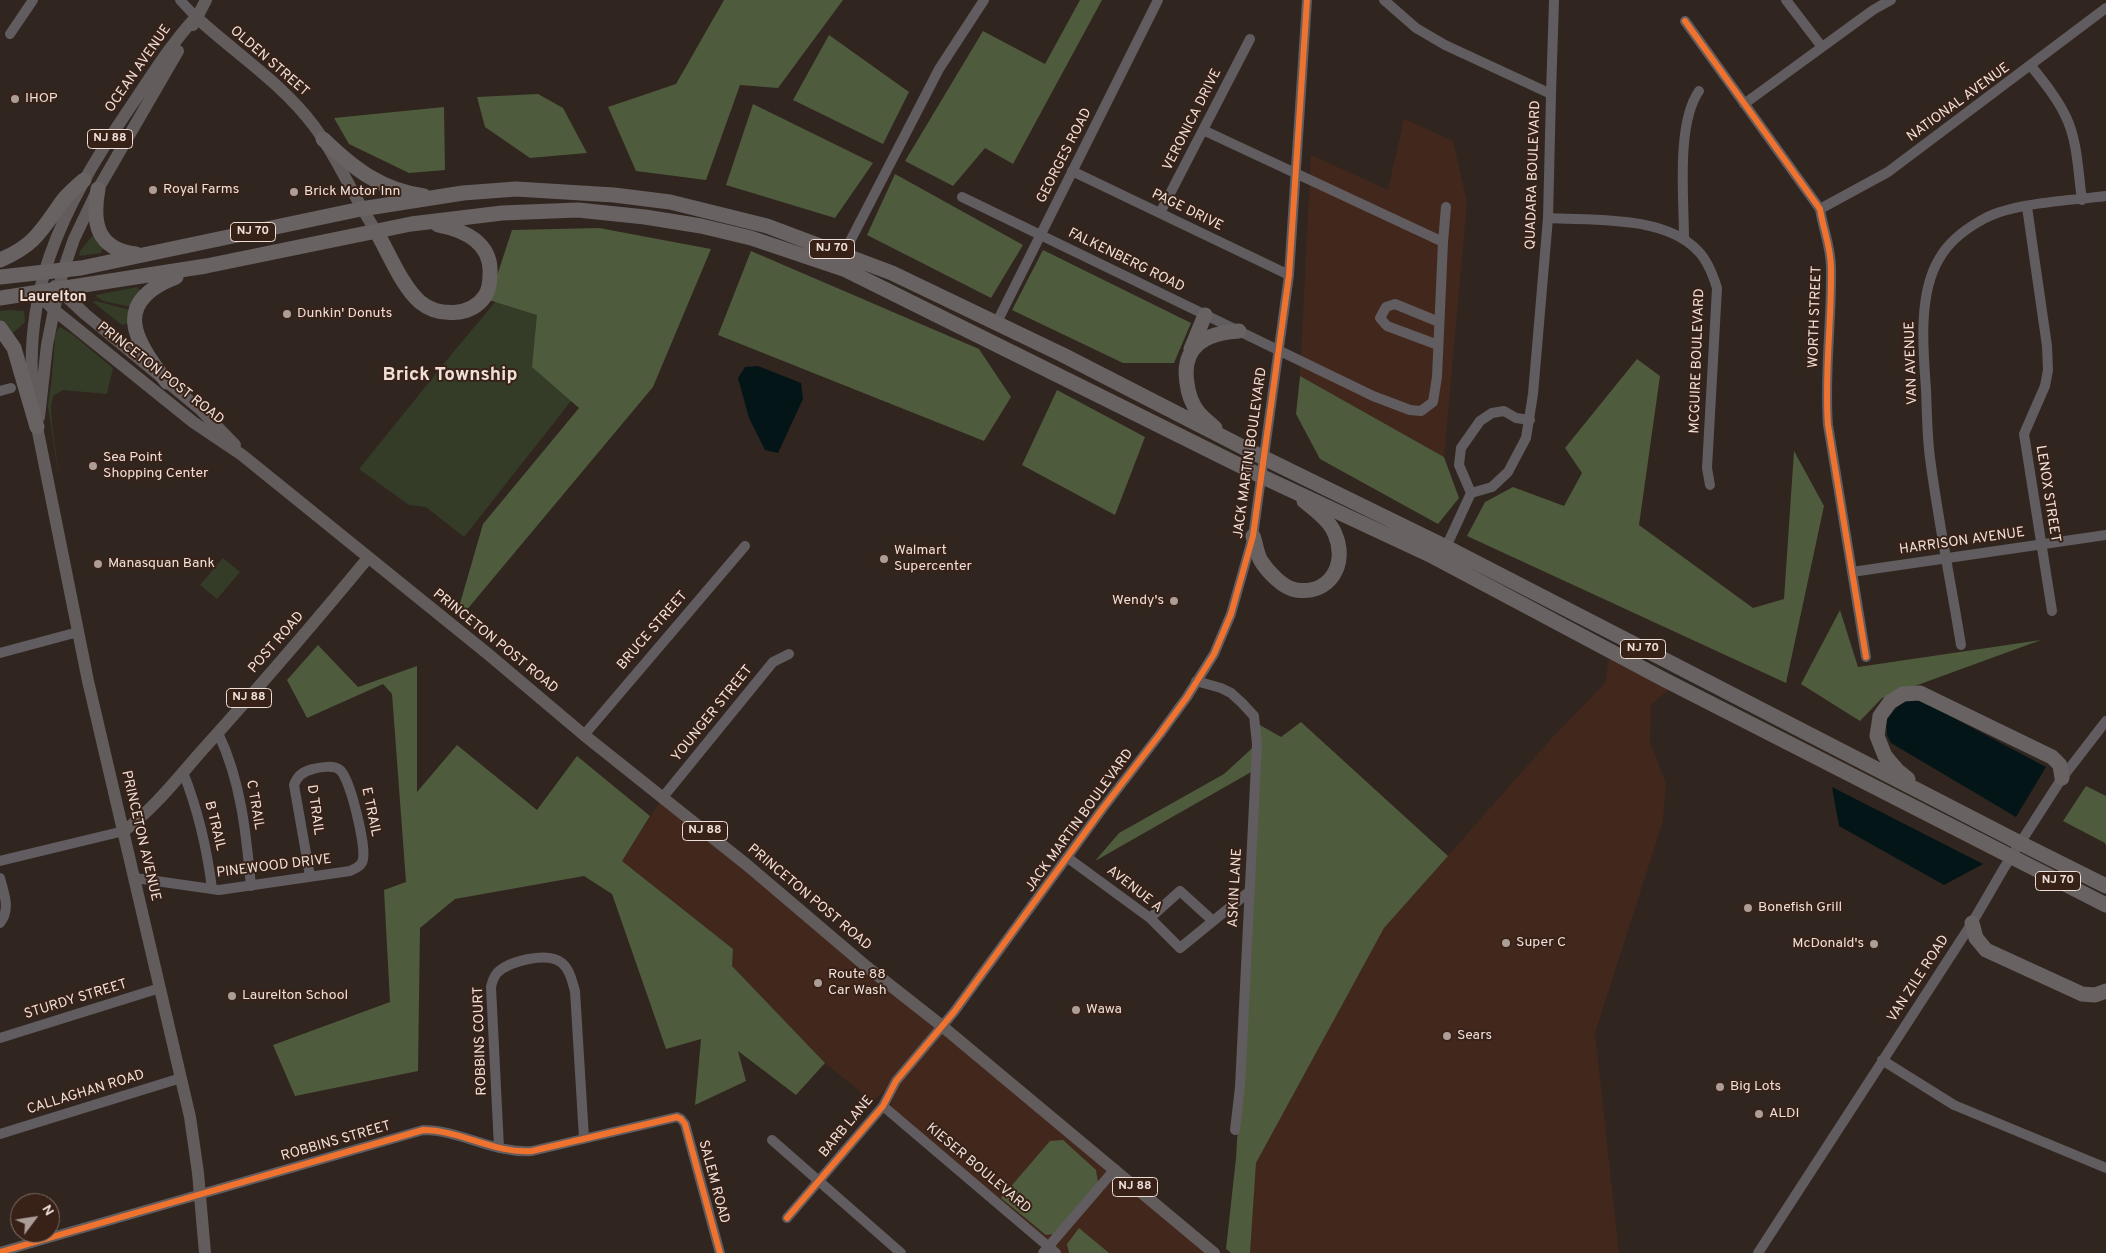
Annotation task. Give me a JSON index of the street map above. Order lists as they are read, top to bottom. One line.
{"streets":{"highway":["NJ 70"],"main road":["OLDEN STREET","OCEAN AVENUE","NJ 88","PRINCETON POST ROAD","POST ROAD","PRINCETON AVENUE"],"street":["NATIONAL AVENUE","VERONICA DRIVE","GEORGES ROAD","QUADARA BOULEVARD","PAGE DRIVE","FALKENBERG ROAD","WORTH STREET","MCGUIRE BOULEVARD","VAN AVENUE","JACK MARTIN BOULEVARD","LENOX STREET","HARRISON AVENUE","BRUCE STREET","YOUNGER STREET","C TRAIL","D TRAIL","E TRAIL","B TRAIL","PINEWOOD DRIVE","ASKIN LANE","AVENUE A","VAN ZILE ROAD","STURDY STREET","ROBBINS COURT","CALLAGHAN ROAD","BARB LANE","ROBBINS STREET","KIESER BOULEVARD","SALEM ROAD"]},"crossings":[["OLDEN STREET","OCEAN AVENUE"],["OLDEN STREET","NJ 70"],["OCEAN AVENUE","NJ 88"],["OCEAN AVENUE","NJ 70"],["OCEAN AVENUE","PRINCETON POST ROAD"],["NATIONAL AVENUE","WORTH STREET"],["VERONICA DRIVE","PAGE DRIVE"],["NJ 88","NJ 70"],["NJ 88","PRINCETON POST ROAD"],["NJ 88","PRINCETON AVENUE"],["GEORGES ROAD","PAGE DRIVE"],["GEORGES ROAD","NJ 70"],["GEORGES ROAD","FALKENBERG ROAD"],["QUADARA BOULEVARD","MCGUIRE BOULEVARD"],["PAGE DRIVE","JACK MARTIN BOULEVARD"],["NJ 70","PRINCETON POST ROAD"],["NJ 70","JACK MARTIN BOULEVARD"],["NJ 70","PRINCETON AVENUE"],["NJ 70","VAN ZILE ROAD"],["FALKENBERG ROAD","JACK MARTIN BOULEVARD"],["WORTH STREET","HARRISON AVENUE"],["VAN AVENUE","LENOX STREET"],["VAN AVENUE","HARRISON AVENUE"],["PRINCETON POST ROAD","JACK MARTIN BOULEVARD"],["PRINCETON POST ROAD","BRUCE STREET"],["PRINCETON POST ROAD","POST ROAD"],["PRINCETON POST ROAD","YOUNGER STREET"],["PRINCETON POST ROAD","PRINCETON AVENUE"],["PRINCETON POST ROAD","BARB LANE"],["JACK MARTIN BOULEVARD","ASKIN LANE"],["JACK MARTIN BOULEVARD","AVENUE A"],["JACK MARTIN BOULEVARD","BARB LANE"],["LENOX STREET","HARRISON AVENUE"],["POST ROAD","C TRAIL"],["POST ROAD","B TRAIL"],["POST ROAD","PRINCETON AVENUE"],["C TRAIL","PINEWOOD DRIVE"],["D TRAIL","E TRAIL"],["D TRAIL","PINEWOOD DRIVE"],["E TRAIL","PINEWOOD DRIVE"],["B TRAIL","PINEWOOD DRIVE"],["PRINCETON AVENUE","PINEWOOD DRIVE"],["PRINCETON AVENUE","STURDY STREET"],["PRINCETON AVENUE","CALLAGHAN ROAD"],["PRINCETON AVENUE","ROBBINS STREET"],["ROBBINS COURT","ROBBINS STREET"],["BARB LANE","KIESER BOULEVARD"],["ROBBINS STREET","SALEM ROAD"]],"districts":["Laurelton","Brick Township"],"places":["IHOP","Royal Farms","Brick Motor Inn","Dunkin' Donuts","Sea Point Shopping Center","Walmart Supercenter","Manasquan Bank","Wendy's","Bonefish Grill","Super C","McDonald's","Route 88 Car Wash","Laurelton School","Wawa","Sears","Big Lots","ALDI"],"north":"top right"}
